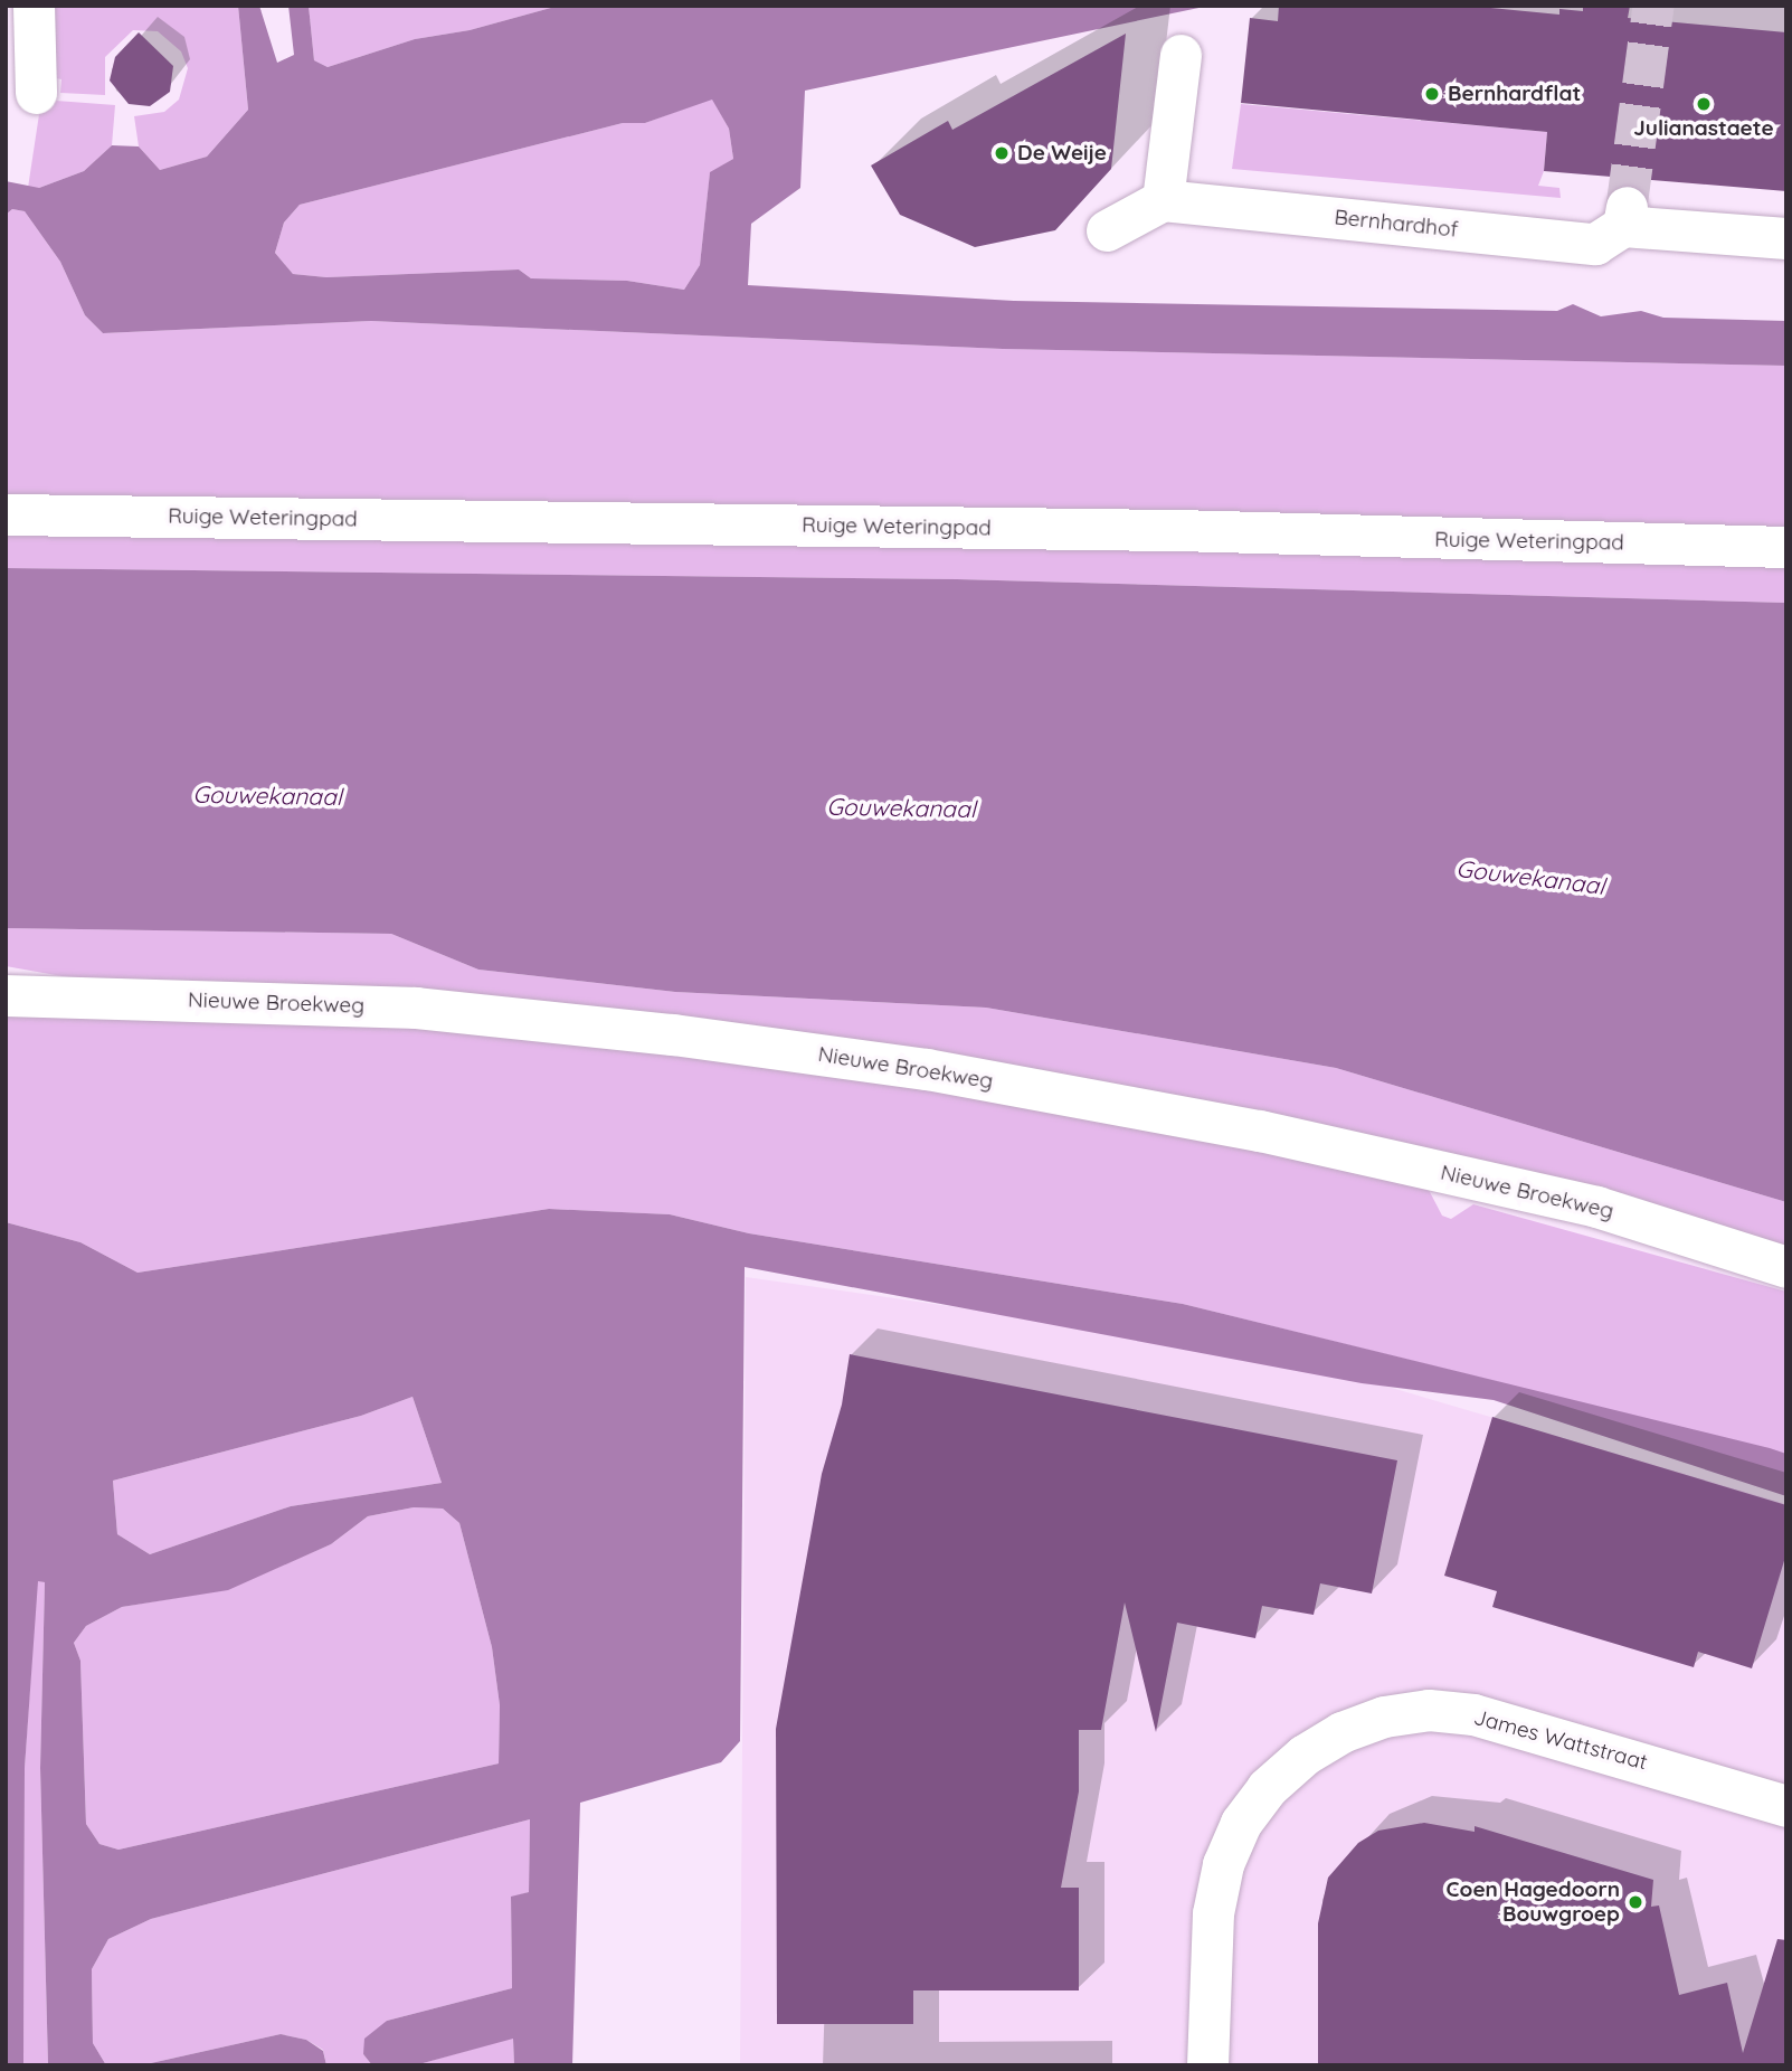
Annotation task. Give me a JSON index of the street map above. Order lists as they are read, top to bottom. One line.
{"streets":{"street":["Bernhardhof","Ruige Weteringpad","Nieuwe Broekweg","James Wattstraat"]},"water":["Gouwekanaal"],"places":["Bernhardflat","Julianastaete","De Weije","Coen Hagedoorn Bouwgroep"]}
